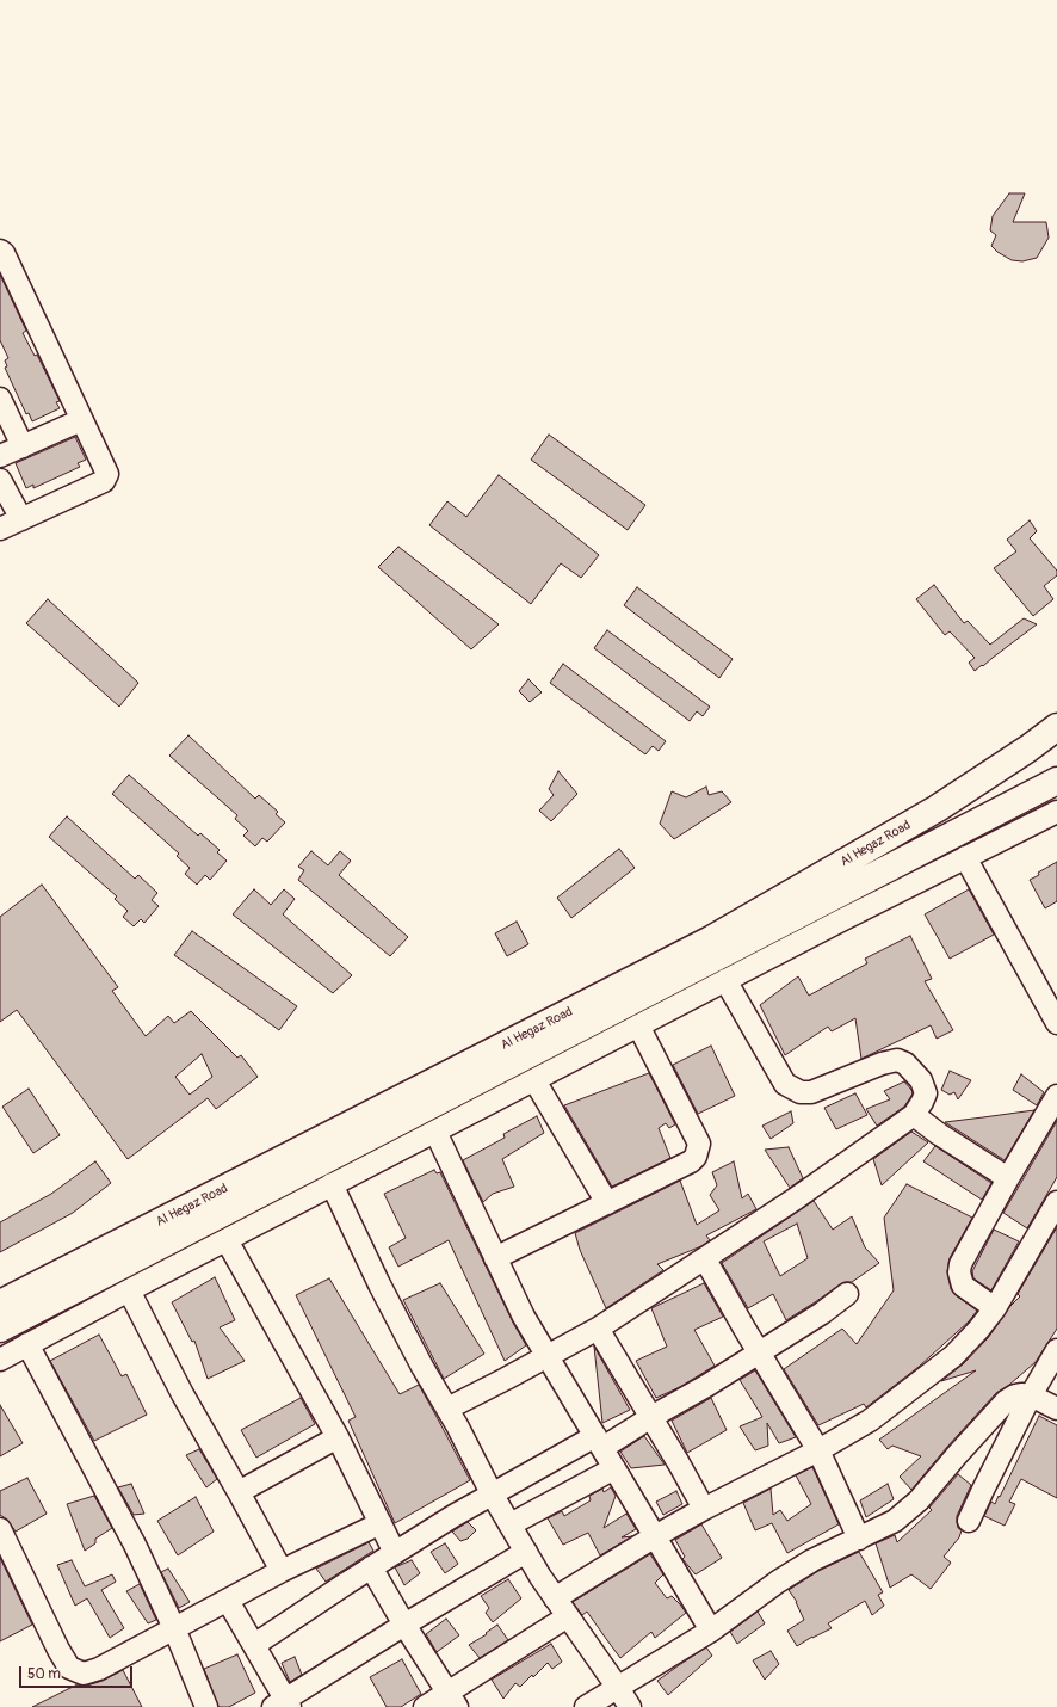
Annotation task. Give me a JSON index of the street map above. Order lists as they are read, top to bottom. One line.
{"streets":{"main road":["Al Hegaz Road"]},"scale_bar":"50 m"}
